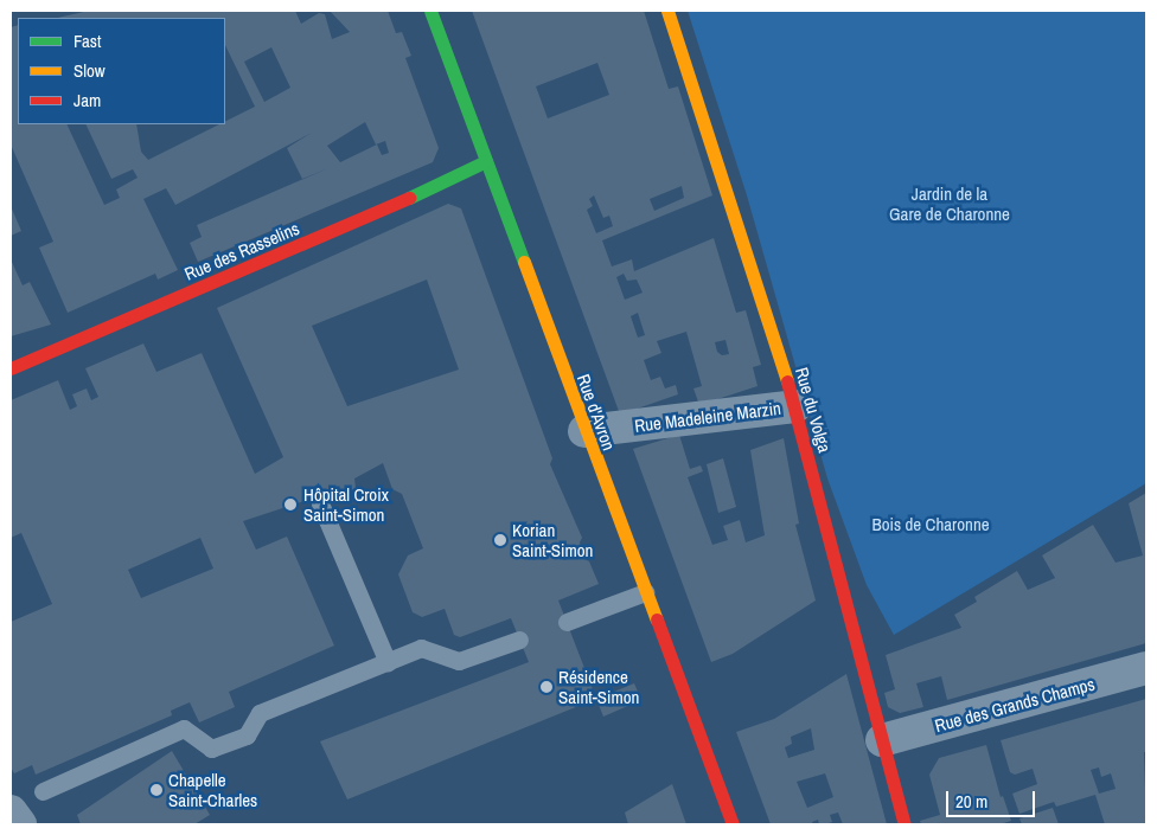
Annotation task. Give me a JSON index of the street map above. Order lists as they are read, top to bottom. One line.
{"streets":{"street":["Rue des Rasselins","Rue du Volga","Rue d'Avron","Rue Madeleine Marzin","Rue des Grands Champs"]},"crossings":[["Rue des Rasselins","Rue d'Avron"],["Rue du Volga","Rue Madeleine Marzin"],["Rue du Volga","Rue des Grands Champs"],["Rue d'Avron","Rue Madeleine Marzin"]],"parks":["Jardin de la Gare de Charonne","Bois de Charonne"],"places":["Hôpital Croix Saint-Simon","Korian Saint-Simon","Résidence Saint-Simon","Chapelle Saint-Charles"],"legend":["Fast","Slow","Jam"],"scale_bar":"20 m"}
